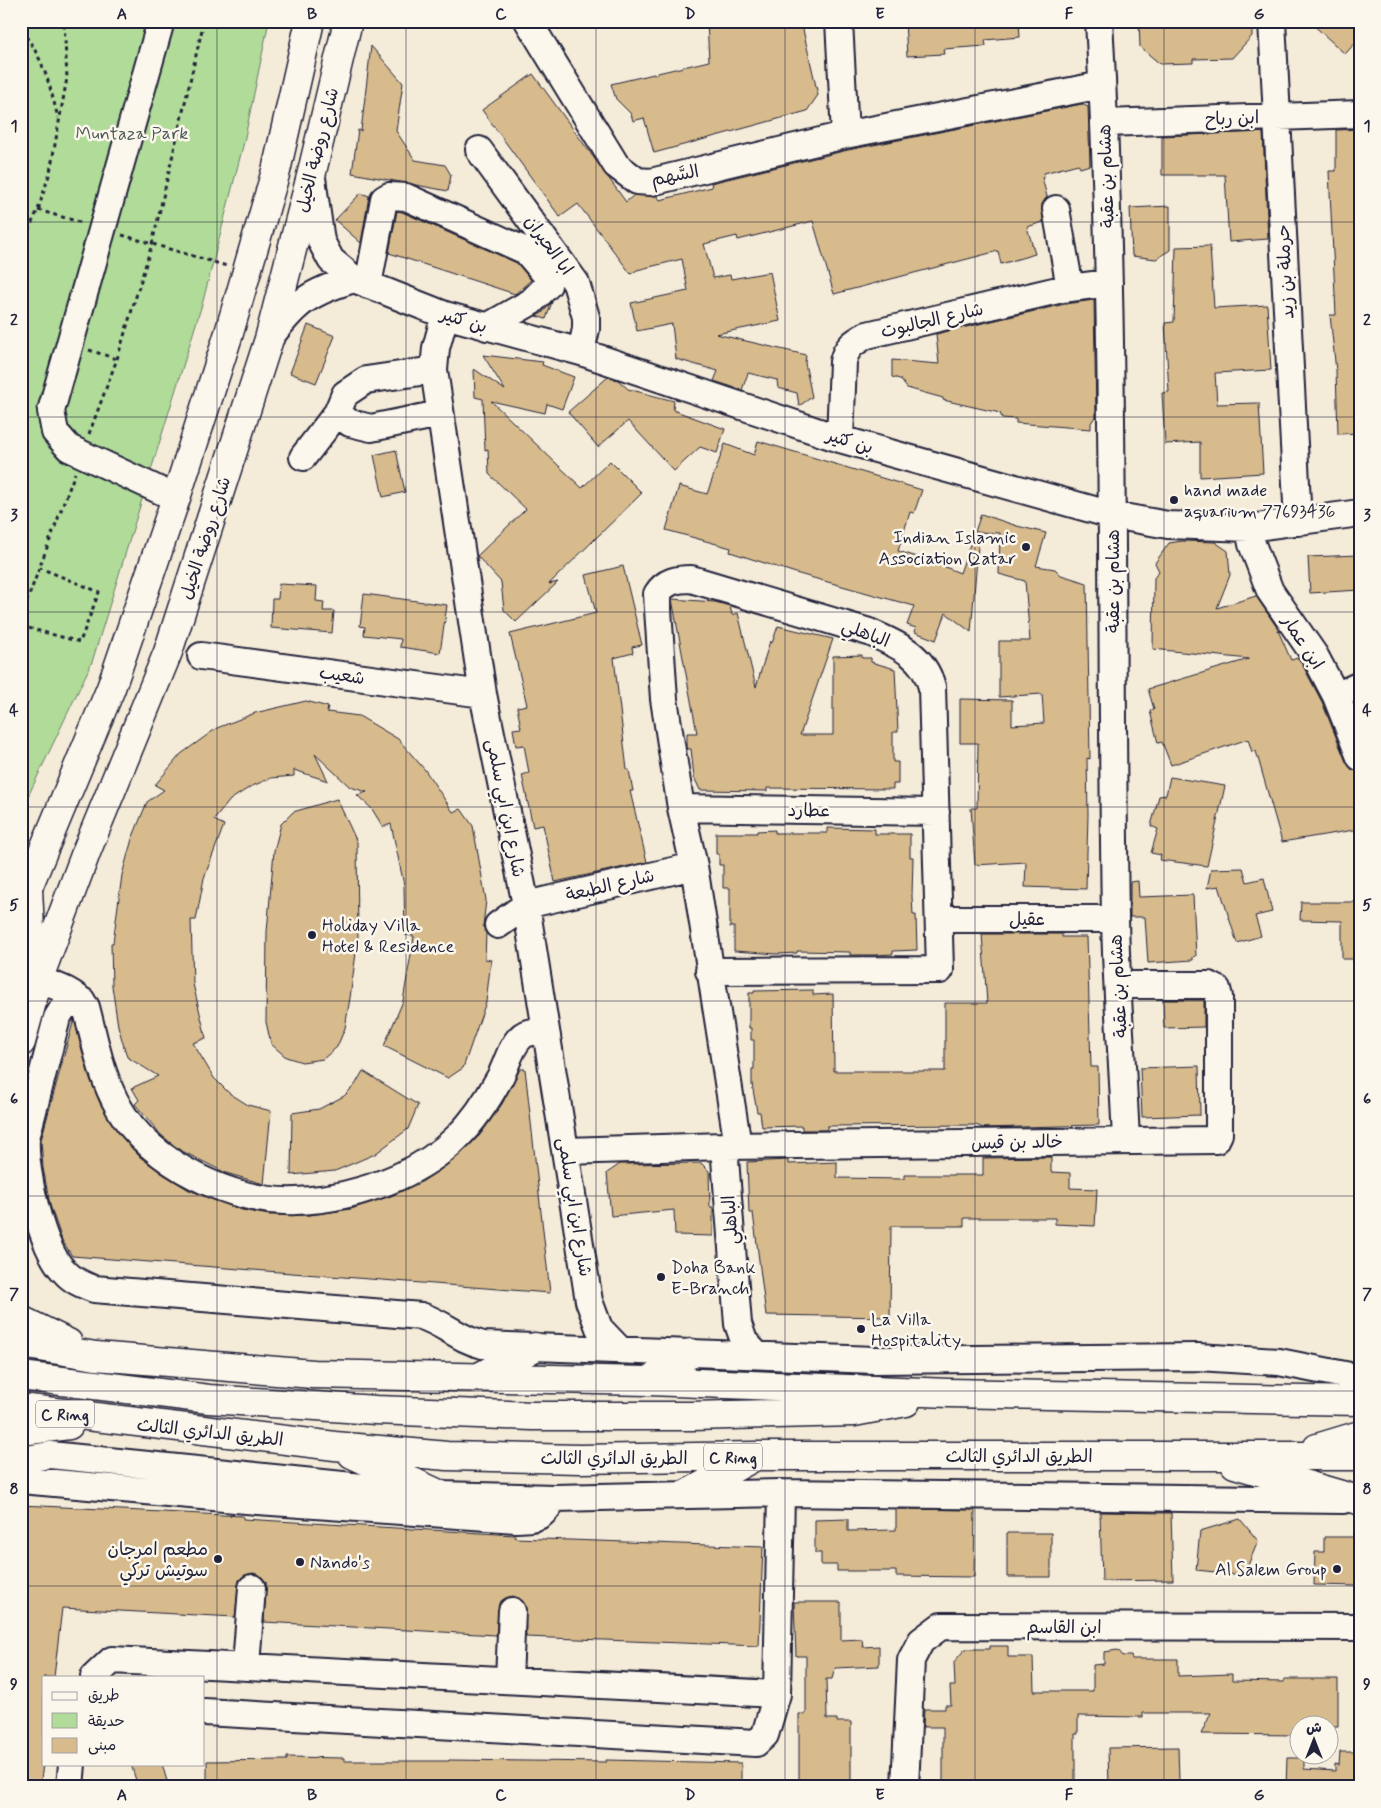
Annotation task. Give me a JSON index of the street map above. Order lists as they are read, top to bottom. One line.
{"streets":{"main road":["شارع روضة الخيل","C Ring","الطريق الدائري الثالث"],"street":["ابن رباح","السَّهم","هشام بن عقبة","ابا الحيران","حرملة بن زيد","بن كثير","شارع الجالبوت","الباهلي","ابن عمار","شعيب","شارع ابن ابي سلمى","عطارد","شارع الطبعة","عقيل","خالد بن قيس","ابن القاسم"]},"crossings":[["ابن رباح","هشام بن عقبة"],["ابن رباح","حرملة بن زيد"],["شارع روضة الخيل","بن كثير"],["السَّهم","هشام بن عقبة"],["هشام بن عقبة","بن كثير"],["هشام بن عقبة","شارع الجالبوت"],["هشام بن عقبة","عقيل"],["هشام بن عقبة","خالد بن قيس"],["ابا الحيران","بن كثير"],["حرملة بن زيد","بن كثير"],["بن كثير","شارع الجالبوت"],["بن كثير","ابن عمار"],["بن كثير","شارع ابن ابي سلمى"],["الباهلي","عطارد"],["الباهلي","شارع الطبعة"],["الباهلي","عقيل"],["الباهلي","خالد بن قيس"],["شعيب","شارع ابن ابي سلمى"],["شارع ابن ابي سلمى","شارع الطبعة"],["شارع ابن ابي سلمى","خالد بن قيس"]],"parks":["Muntaza Park"],"places":["hand made aquarium 77693436","Indian Islamic Association Qatar","Holiday Villa Hotel & Residence","Doha Bank E-Branch","La Villa Hospitality","مطعم امرجان سوتيش تركي","Nando's","Al Salem Group"],"legend":["طريق","حديقة","مبنى"],"north":"top","grid":{"columns":["A","B","C","D","E","F","G"],"rows":["1","2","3","4","5","6","7","8","9"]}}
